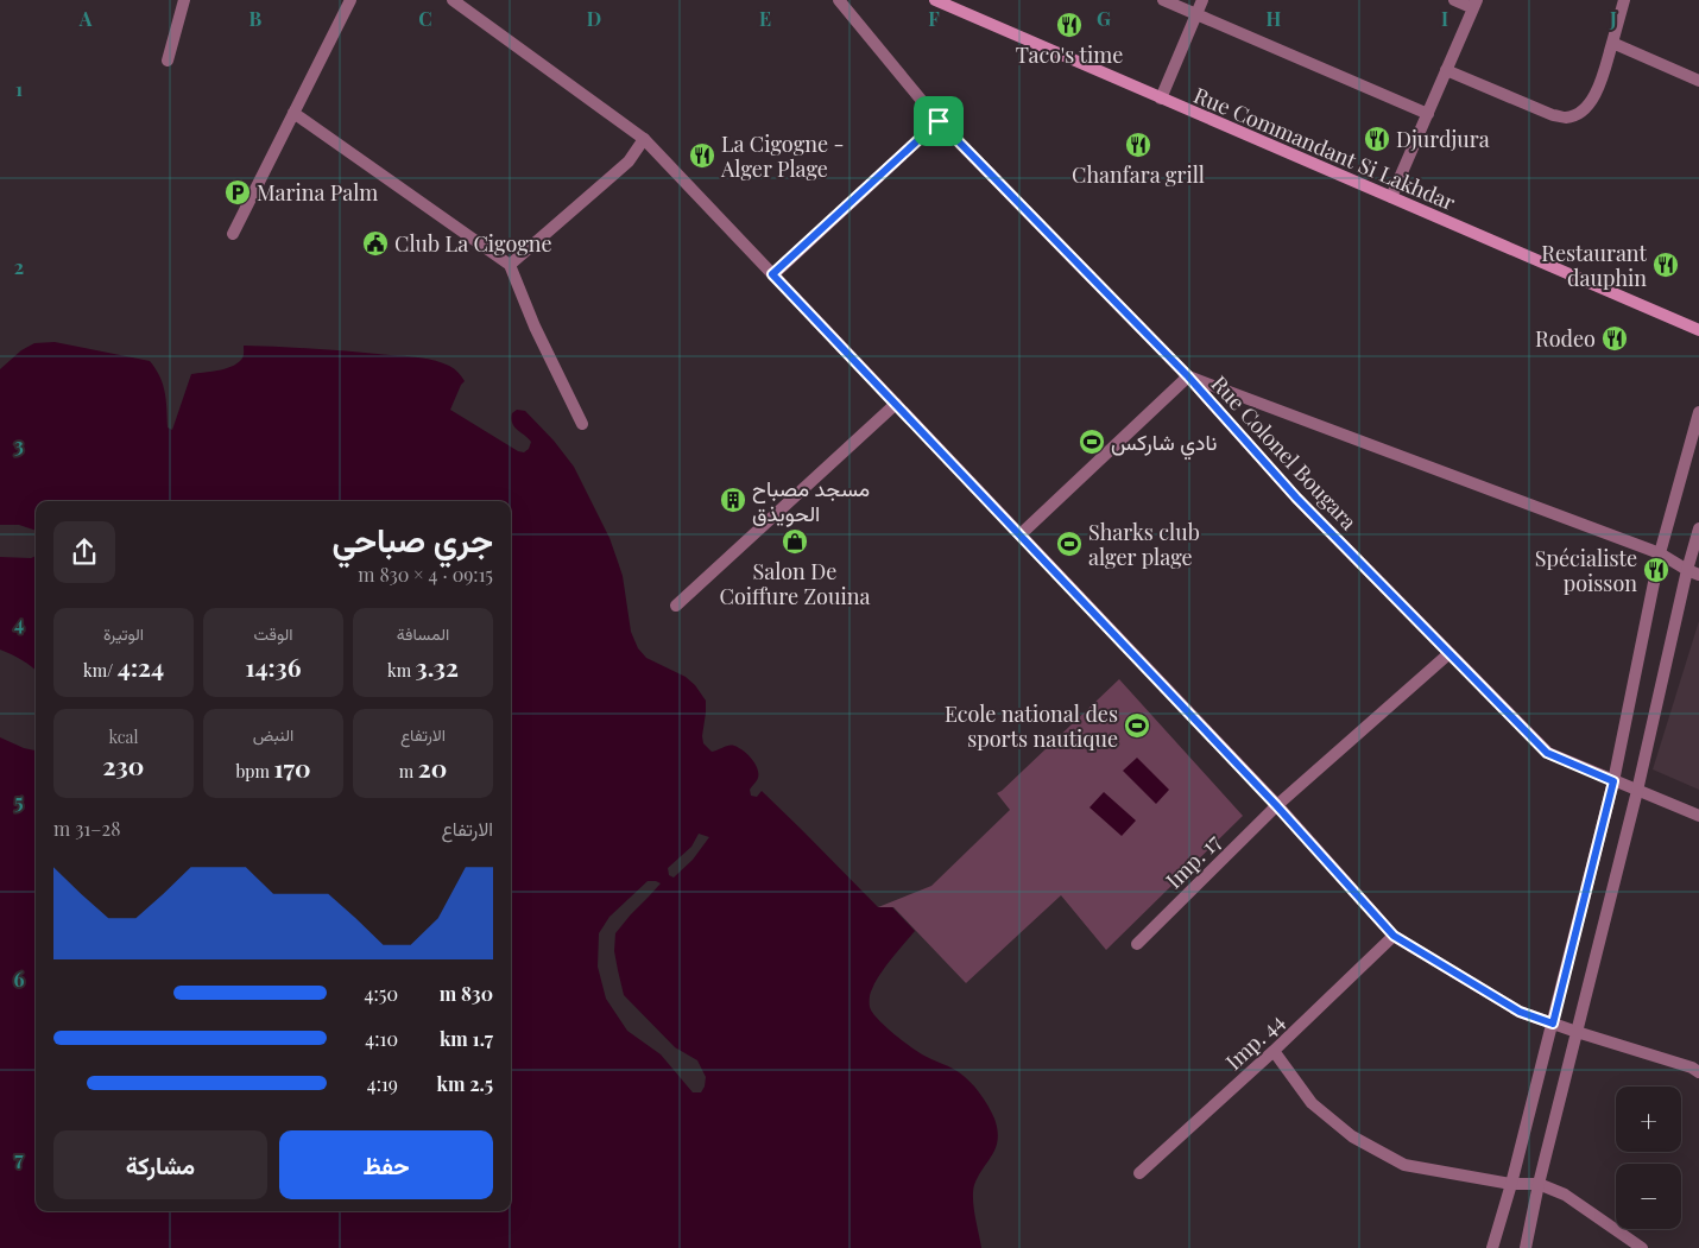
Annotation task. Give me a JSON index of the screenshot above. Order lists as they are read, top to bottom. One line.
{"streets":{"main road":["Rue Commandant Si Lakhdar"],"street":["Rue Colonel Bougara","Imp. 17","Imp. 44"]},"crossings":[["Rue Colonel Bougara","Imp. 17"]],"places":{"restaurant":["Taco's time","Djurdjura","Chanfara grill","La Cigogne - Alger Plage","Restaurant dauphin","Rodeo","Spécialiste poisson"],"parking":["Marina Palm"],"public building":["Club La Cigogne"],"sports":["نادي شاركس","Sharks club alger plage","Ecole national des sports nautique"],"building":["مسجد مصباح الحويذق"],"shop":["Salon De Coiffure Zouina"]},"page":{"heading":["جري صباحي","09:15 · 4 × 830 m"],"stats":[["المسافة","3.32 km"],["الوقت","14:36"],["الوتيرة","4:24 /km"],["الارتفاع","20 m"],["النبض","170 bpm"],["kcal","230"]],"chart":["الارتفاع","28–31 m"],"list":[{"name":"830 m","note":"4:50"},{"name":"1.7 km","note":"4:10"},{"name":"2.5 km","note":"4:19"}],"map_buttons":["+","−"],"buttons":["حفظ","مشاركة"]},"grid":{"columns":["A","B","C","D","E","F","G","H","I","J"],"rows":["1","2","3","4","5","6","7"]}}
